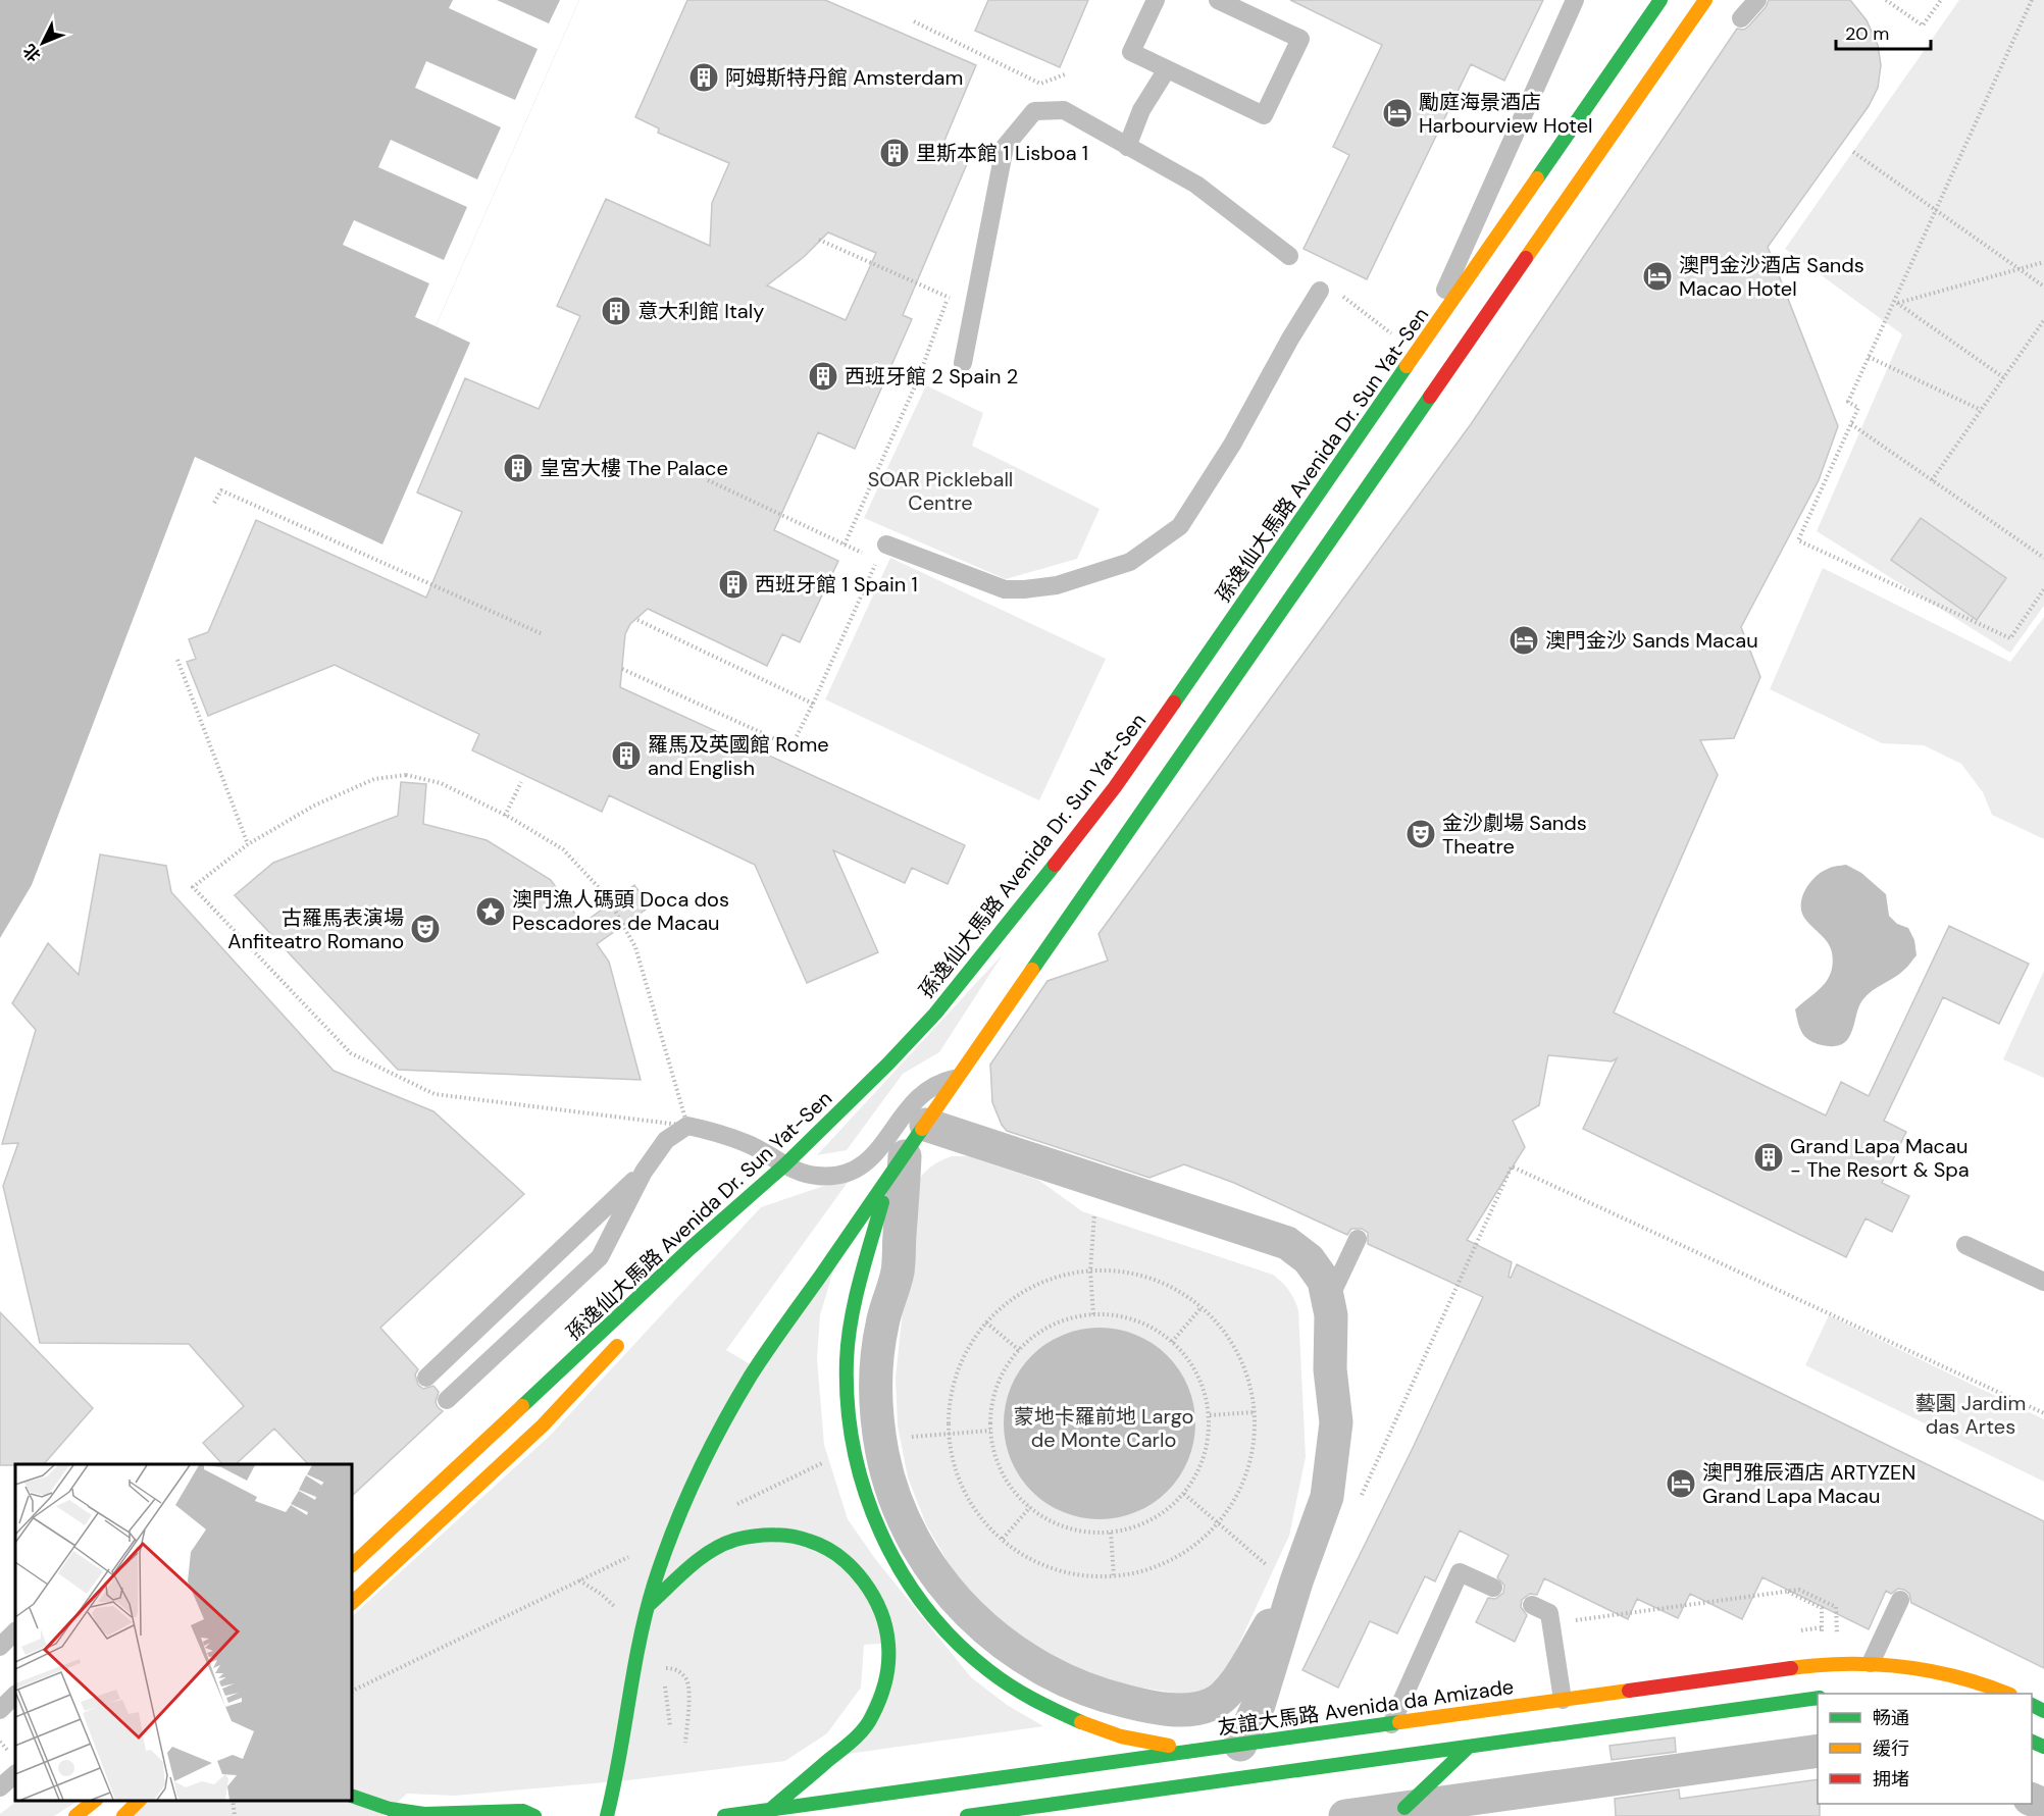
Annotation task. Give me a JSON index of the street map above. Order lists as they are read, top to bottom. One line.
{"streets":{"main road":["孫逸仙大馬路 Avenida Dr. Sun Yat-Sen","友誼大馬路 Avenida da Amizade"]},"parks":["SOAR Pickleball Centre","藝園 Jardim das Artes","蒙地卡羅前地 Largo de Monte Carlo"],"places":{"building":["阿姆斯特丹館 Amsterdam","里斯本館 1 Lisboa 1","意大利館 Italy","西班牙館 2 Spain 2","皇宮大樓 The Palace","西班牙館 1 Spain 1","羅馬及英國館 Rome and English","Grand Lapa Macau - The Resort & Spa"],"hotel":["勵庭海景酒店 Harbourview Hotel","澳門金沙酒店 Sands Macao Hotel","澳門金沙 Sands Macau","澳門雅辰酒店 ARTYZEN Grand Lapa Macau"],"theatre":["金沙劇場 Sands Theatre","古羅馬表演場 Anfiteatro Romano"],"place":["澳門漁人碼頭 Doca dos Pescadores de Macau"]},"legend":["畅通","缓行","拥堵"],"scale_bar":"20 m","north":"bottom left"}
